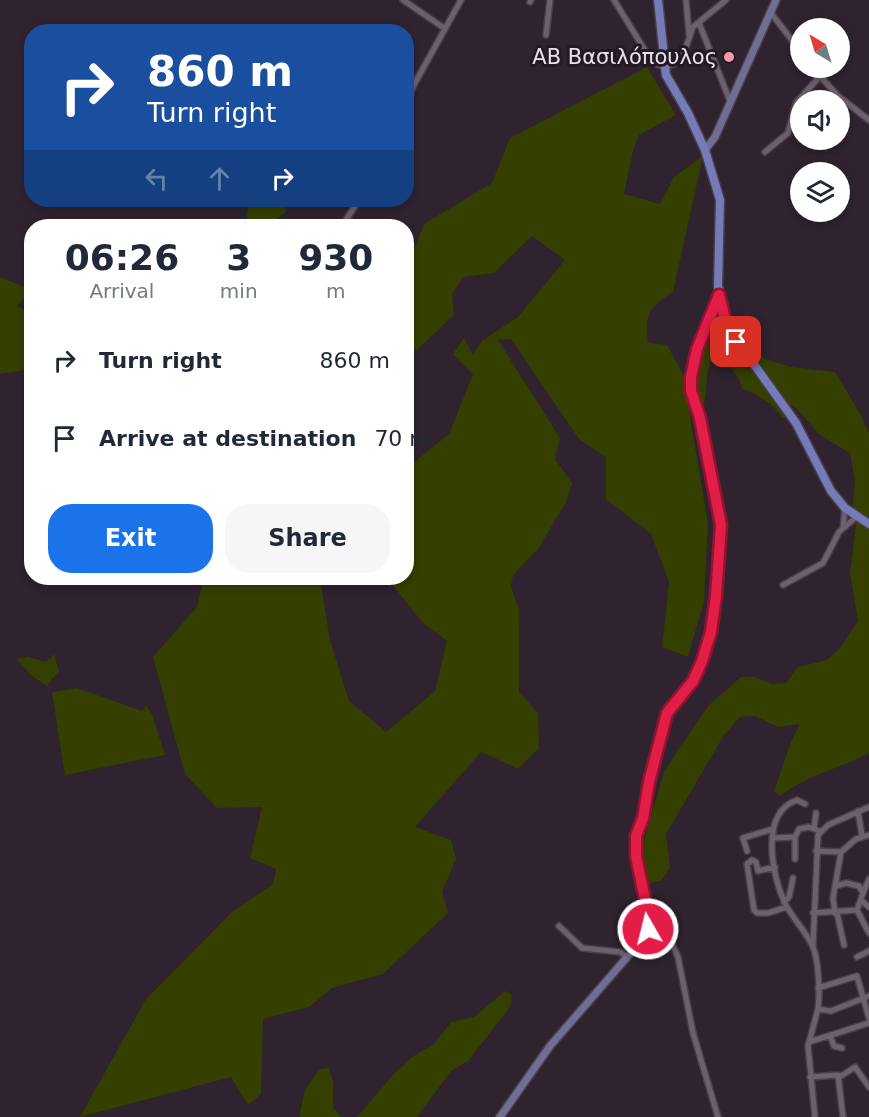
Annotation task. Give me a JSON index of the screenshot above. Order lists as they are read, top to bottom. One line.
{"places":["ΑΒ Βασιλόπουλος"],"north":"top left","page":{"turn":["860 m","Turn right"],"eta":["06:26","Arrival","3","min","930","m"],"list":[{"name":"Turn right","value":"860 m"},{"name":"Arrive at destination","value":"70 m"}],"buttons":["Exit","Share"]}}
